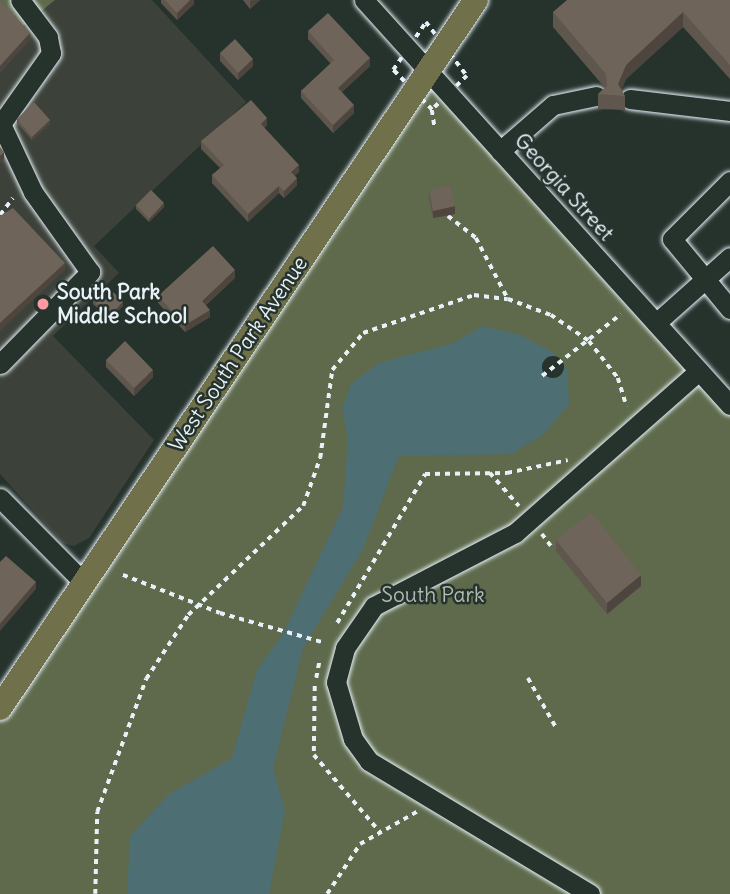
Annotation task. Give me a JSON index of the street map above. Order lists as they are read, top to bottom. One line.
{"streets":{"main road":["West South Park Avenue"],"street":["Georgia Street"]},"crossings":[["Georgia Street","West South Park Avenue"]],"parks":["South Park"],"places":["South Park Middle School"]}
